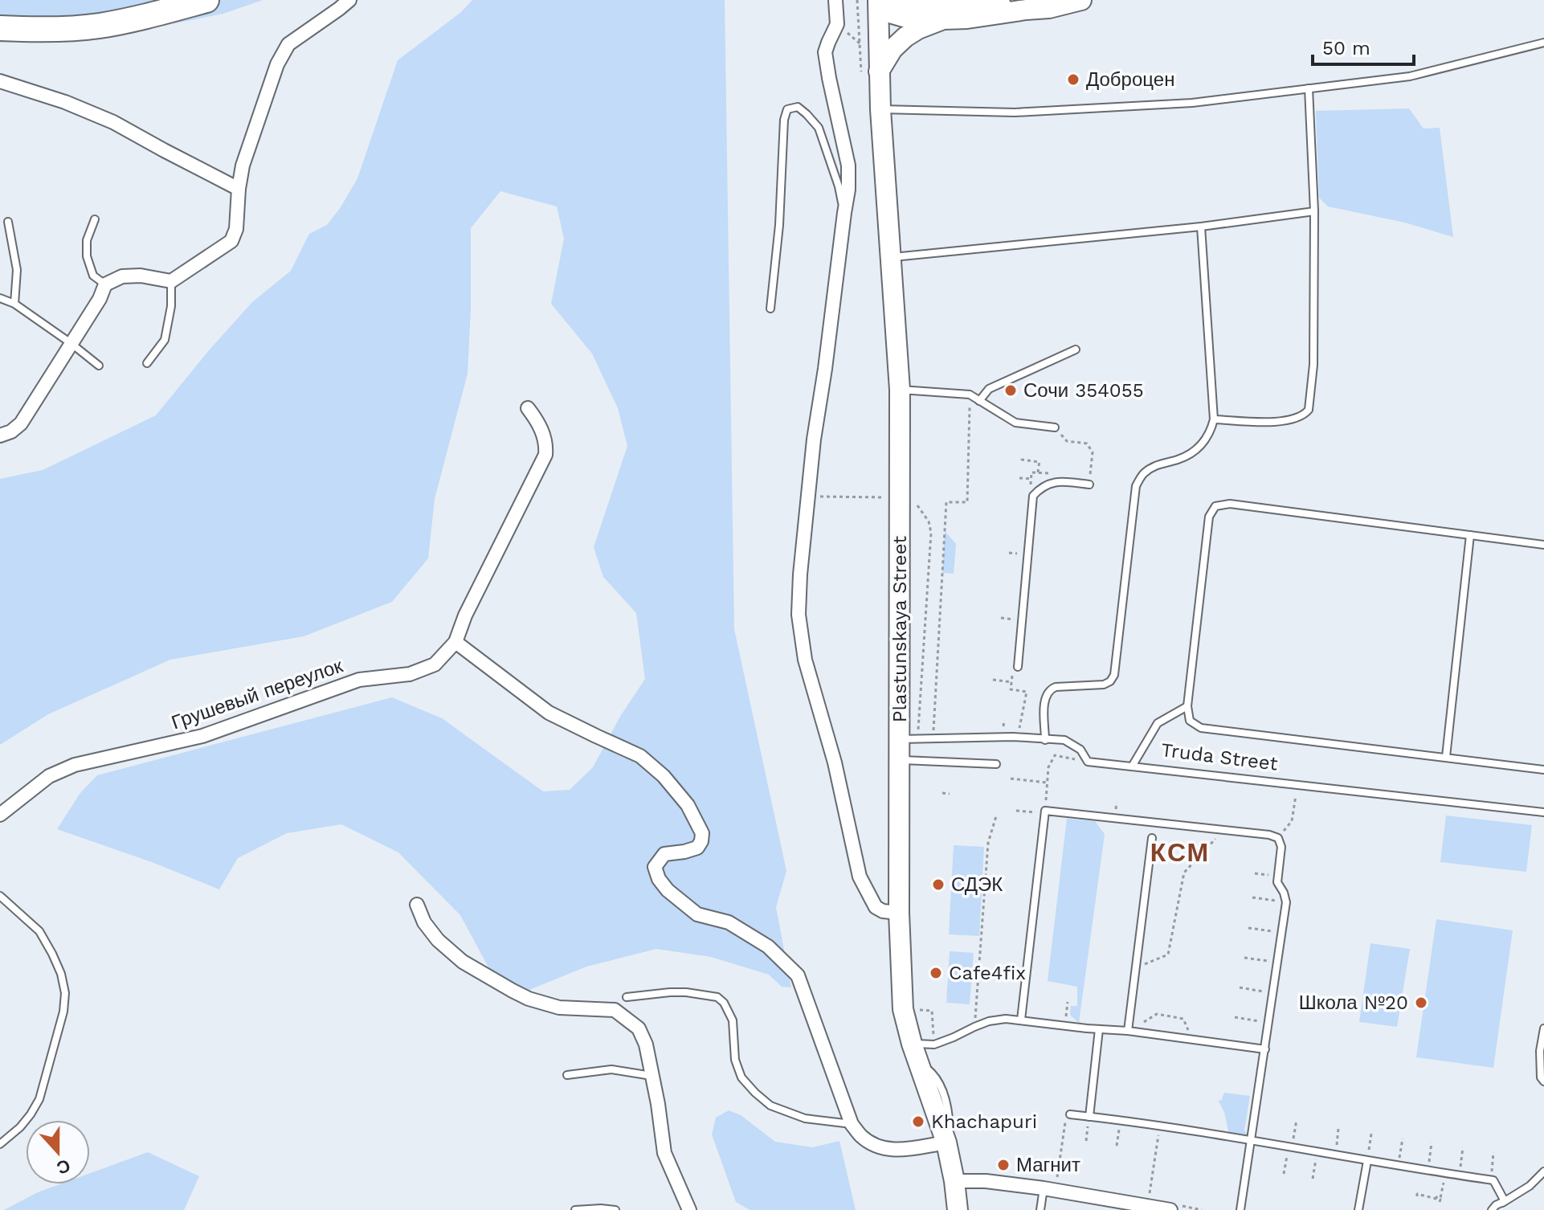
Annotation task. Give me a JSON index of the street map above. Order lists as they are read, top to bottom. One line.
{"streets":{"main road":["Plastunskaya Street"],"street":["Грушевый переулок"],"lane":["Truda Street"]},"districts":["КСМ"],"places":["Доброцен","Сочи 354055","СДЭК","Cafe4fix","Школа №20","Khachapuri","Магнит"],"scale_bar":"50 m","north":"bottom"}
